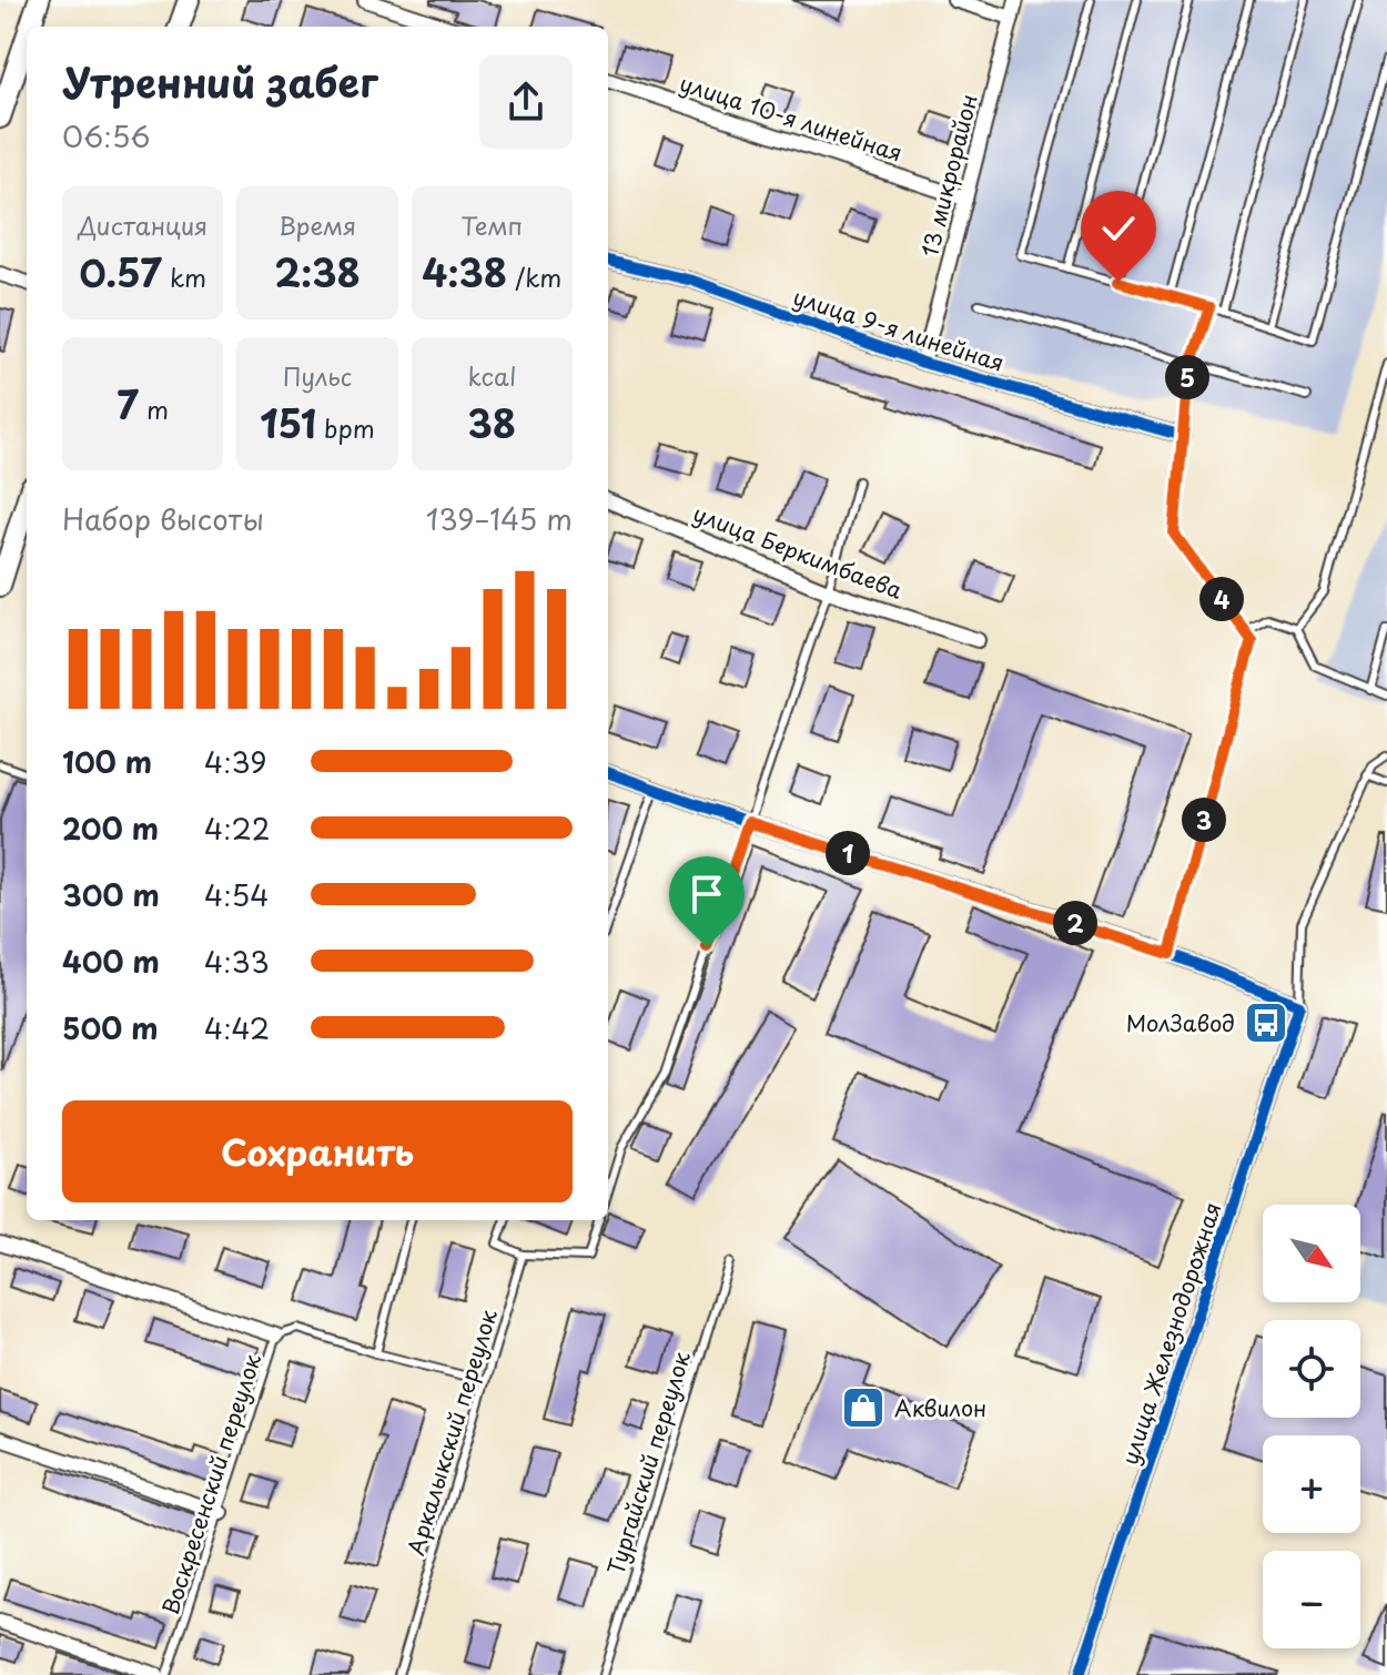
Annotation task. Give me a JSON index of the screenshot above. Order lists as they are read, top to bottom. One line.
{"streets":{"street":["улица 10-я линейная","13 микрорайон","улица 9-я линейная","улица Беркимбаева","улица Железнодорожная"],"lane":["Аркалыкский переулок","Тургайский переулок","Воскресенский переулок"]},"crossings":[["улица 10-я линейная","13 микрорайон"],["13 микрорайон","улица 9-я линейная"],["Аркалыкский переулок","Воскресенский переулок"]],"places":{"bus stop":["МолЗавод"],"shop":["Аквилон"]},"north":"bottom right","page":{"heading":["Утренний забег","06:56"],"stats":[["Дистанция","0.57 km"],["Время","2:38"],["Темп","4:38 /km"],["7 m"],["Пульс","151 bpm"],["kcal","38"]],"pins":["5","4","3","1","2"],"chart":["Набор высоты","139–145 m"],"list":[{"name":"100 m","note":"4:39"},{"name":"200 m","note":"4:22"},{"name":"300 m","note":"4:54"},{"name":"400 m","note":"4:33"},{"name":"500 m","note":"4:42"}],"buttons":"Сохранить","map_buttons":["+","−"]}}
